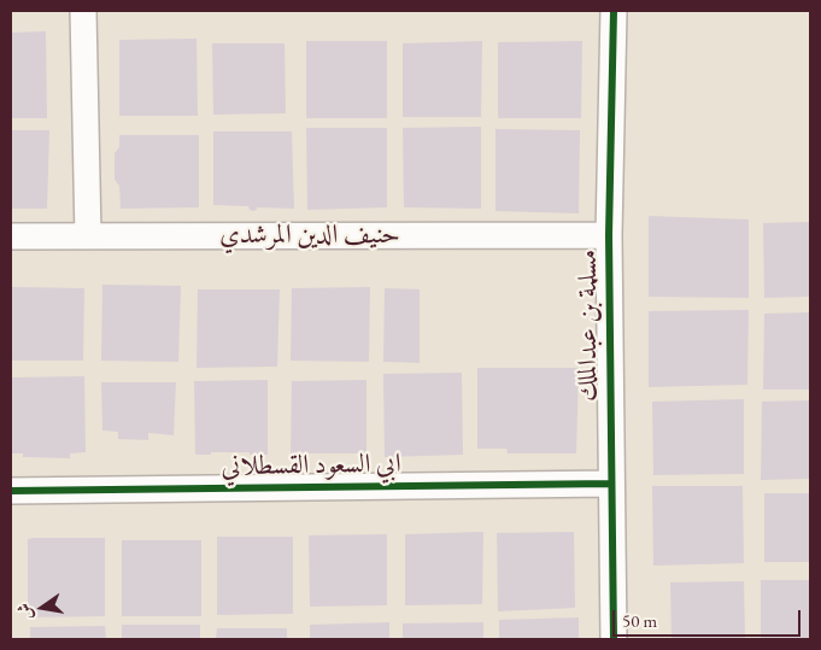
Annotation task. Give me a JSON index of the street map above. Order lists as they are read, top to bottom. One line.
{"streets":{"street":["حنيف الدين المرشدي","مسلمة بن عبدالملك","ابي السعود القسطلاني"]},"crossings":[["حنيف الدين المرشدي","مسلمة بن عبدالملك"],["مسلمة بن عبدالملك","ابي السعود القسطلاني"]],"scale_bar":"50 m","north":"left"}
